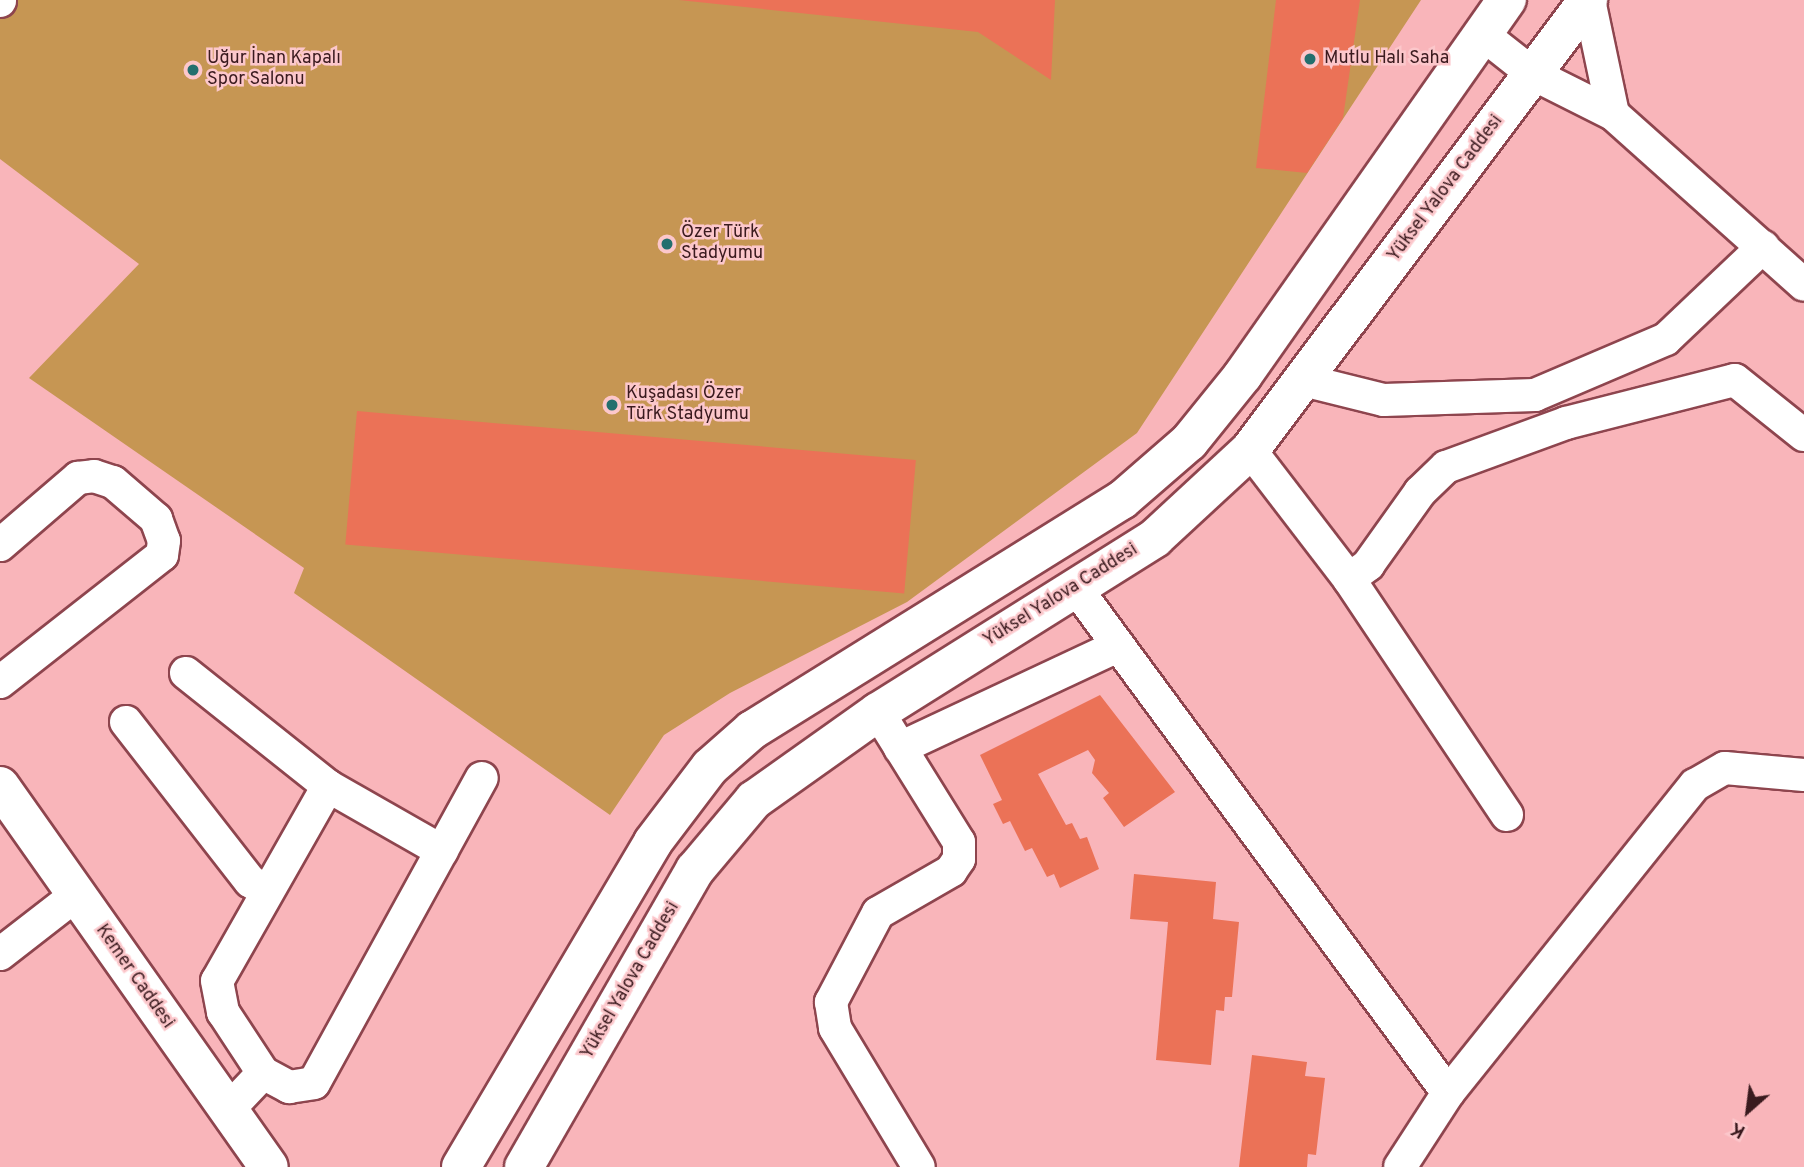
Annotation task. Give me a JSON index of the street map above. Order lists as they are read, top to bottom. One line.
{"streets":{"main road":["Yüksel Yalova Caddesi","Kemer Caddesi"]},"places":["Mutlu Halı Saha","Uğur İnan Kapalı Spor Salonu","Özer Türk Stadyumu","Kuşadası Özer Türk Stadyumu"],"north":"bottom left"}
